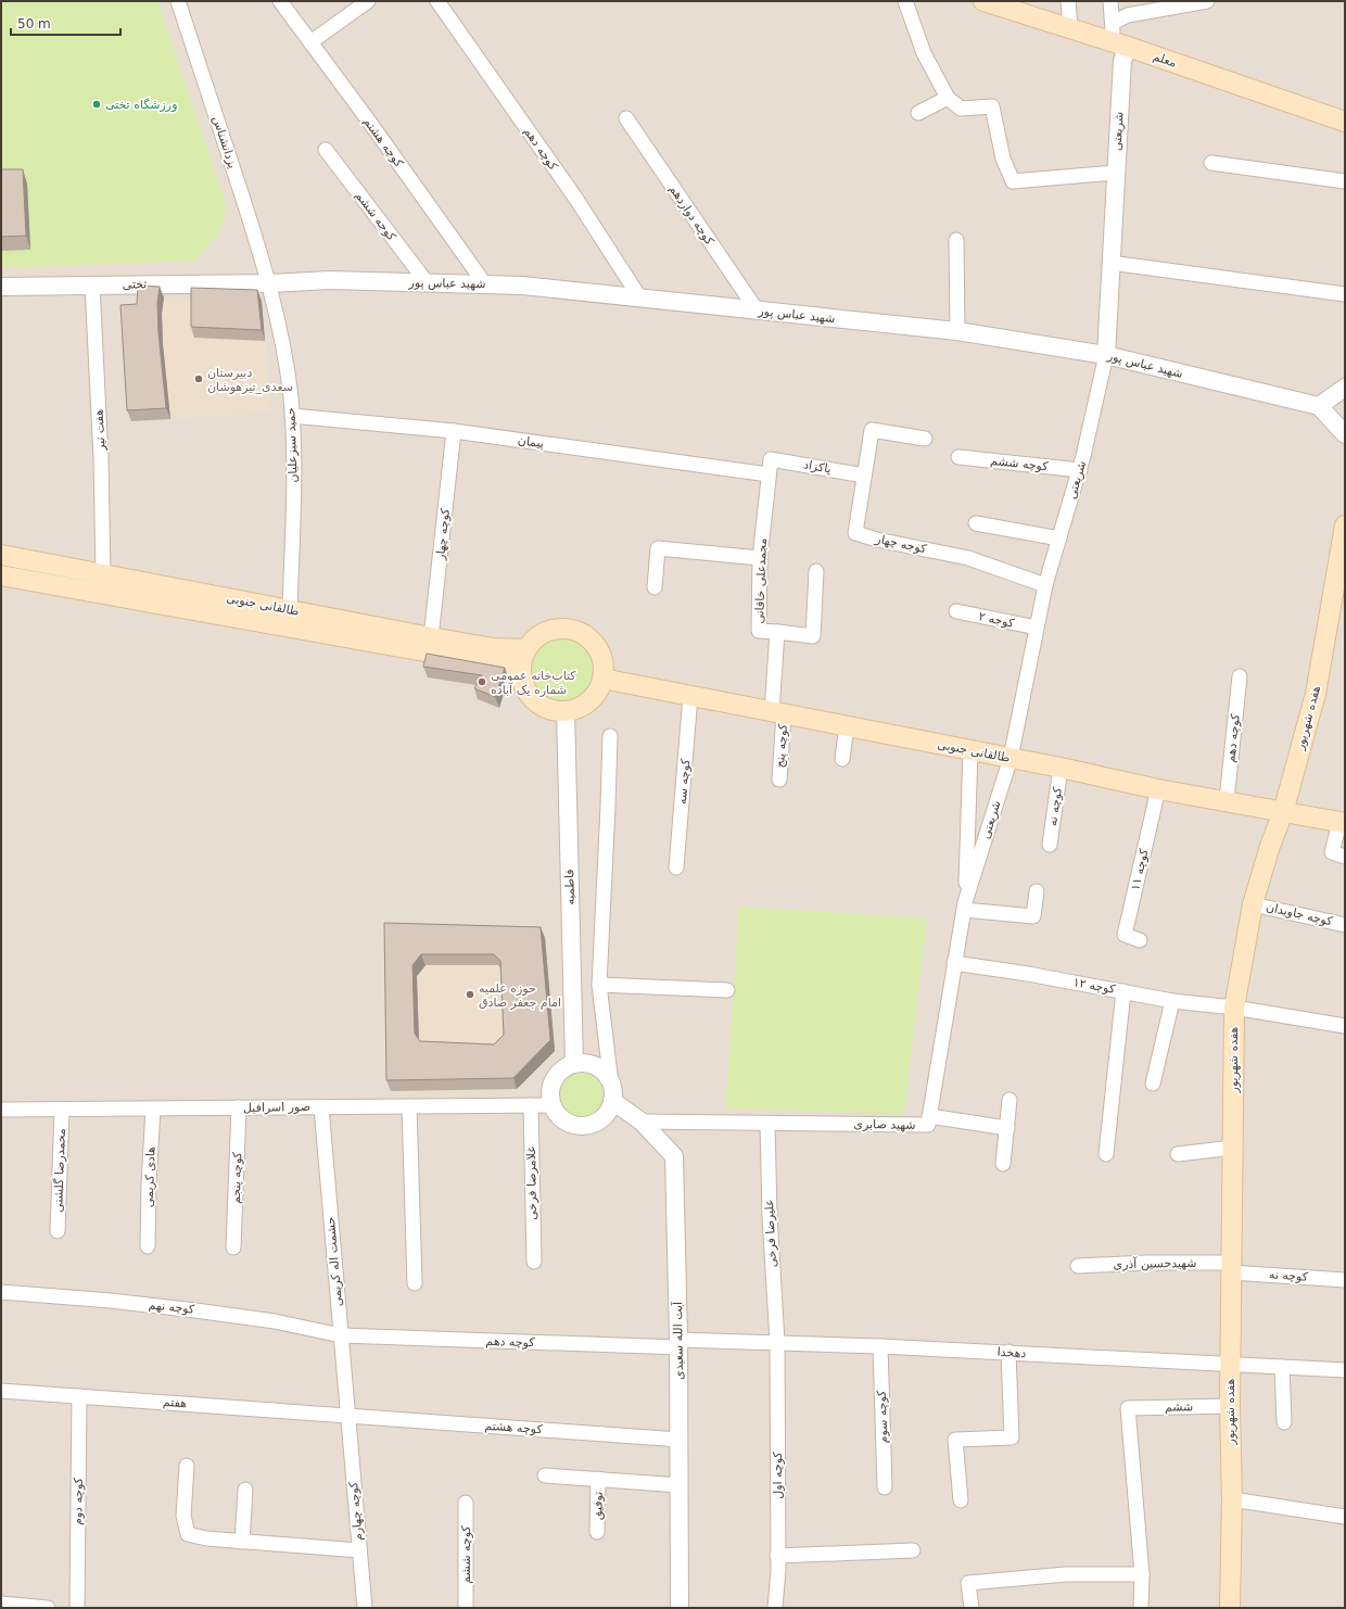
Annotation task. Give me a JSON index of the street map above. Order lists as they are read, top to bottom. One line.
{"streets":{"main road":["معلم","طالقانی جنوبی","هفده شهریور"],"street":["شریعتی","یزدانشناس","کوچه هشتم","کوچه دهم","کوچه دوازدهم","کوجه ششم","شهید عباس پور","تختی","هفت تیر","پیمان","حمید سبزعلیان","کوچه ششم","پاکزاد","کوچه چهار","کوجه چهار","مجمدعلی خاقانی","کوجه ۲","کوچه پنج","کوچه سه","کوچه نه","کوچه ۱۱","فاطمیه","کوچه جاویدان","کوچه ۱۲","صور اسرافیل","شهید صابری","محمدرضا گلشنی","هادی کریمی","کوچه پنجم","غلامرضا فرخی","علیرضا فرخی","حشمت اله کریمی","شهیدحسین آذری","کوچه نهم","آیت الله سعیدی","دهخدا","هفتم","ششم","کوچه سوم","کوچه اول","کوچه دوم","توفیق","کوچه چهارم"]},"crossings":[["معلم","شریعتی"],["شریعتی","شهید عباس پور"],["شریعتی","کوچه ششم"],["شریعتی","کوجه چهار"],["شریعتی","طالقانی جنوبی"],["شریعتی","کوجه ۲"],["شریعتی","شهید صابری"],["یزدانشناس","شهید عباس پور"],["یزدانشناس","تختی"],["یزدانشناس","حمید سبزعلیان"],["کوچه هشتم","شهید عباس پور"],["کوچه هشتم","حشمت اله کریمی"],["کوچه هشتم","آیت الله سعیدی"],["کوچه هشتم","هفتم"],["کوچه هشتم","کوچه چهارم"],["کوچه دهم","شهید عباس پور"],["کوچه دهم","طالقانی جنوبی"],["کوچه دهم","حشمت اله کریمی"],["کوچه دهم","کوچه نهم"],["کوچه دهم","آیت الله سعیدی"],["کوچه دهم","دهخدا"],["کوچه دوازدهم","شهید عباس پور"],["کوجه ششم","شهید عباس پور"],["شهید عباس پور","تختی"],["شهید عباس پور","حمید سبزعلیان"],["تختی","هفت تیر"],["تختی","حمید سبزعلیان"],["هفت تیر","طالقانی جنوبی"],["پیمان","حمید سبزعلیان"],["پیمان","کوچه چهار"],["پیمان","مجمدعلی خاقانی"],["حمید سبزعلیان","طالقانی جنوبی"],["پاکزاد","کوجه چهار"],["پاکزاد","مجمدعلی خاقانی"],["کوچه چهار","طالقانی جنوبی"],["مجمدعلی خاقانی","طالقانی جنوبی"],["مجمدعلی خاقانی","کوچه پنج"],["طالقانی جنوبی","هفده شهریور"],["طالقانی جنوبی","کوچه پنج"],["طالقانی جنوبی","کوچه سه"],["طالقانی جنوبی","کوچه نه"],["طالقانی جنوبی","کوچه ۱۱"],["طالقانی جنوبی","فاطمیه"],["هفده شهریور","کوچه نه"],["هفده شهریور","کوچه جاویدان"],["هفده شهریور","کوچه ۱۲"],["هفده شهریور","شهیدحسین آذری"],["هفده شهریور","دهخدا"],["هفده شهریور","ششم"],["کوچه نه","شهیدحسین آذری"],["فاطمیه","صور اسرافیل"],["فاطمیه","آیت الله سعیدی"],["کوچه ۱۲","شهید صابری"],["صور اسرافیل","محمدرضا گلشنی"],["صور اسرافیل","هادی کریمی"],["صور اسرافیل","کوچه پنجم"],["صور اسرافیل","غلامرضا فرخی"],["صور اسرافیل","حشمت اله کریمی"],["صور اسرافیل","آیت الله سعیدی"],["شهید صابری","علیرضا فرخی"],["شهید صابری","آیت الله سعیدی"],["علیرضا فرخی","دهخدا"],["علیرضا فرخی","کوچه اول"],["حشمت اله کریمی","کوچه نهم"],["حشمت اله کریمی","هفتم"],["حشمت اله کریمی","کوچه چهارم"],["آیت الله سعیدی","دهخدا"],["دهخدا","کوچه سوم"],["دهخدا","کوچه اول"],["هفتم","کوچه دوم"],["هفتم","کوچه چهارم"]],"places":["ورزشگاه تختی","دبیرستان سعدی_تیزهوشان","کتاب‌خانه عمومی شماره یک آباده","حوزه علمیه امام جعفر صادق"],"scale_bar":"50 m"}
